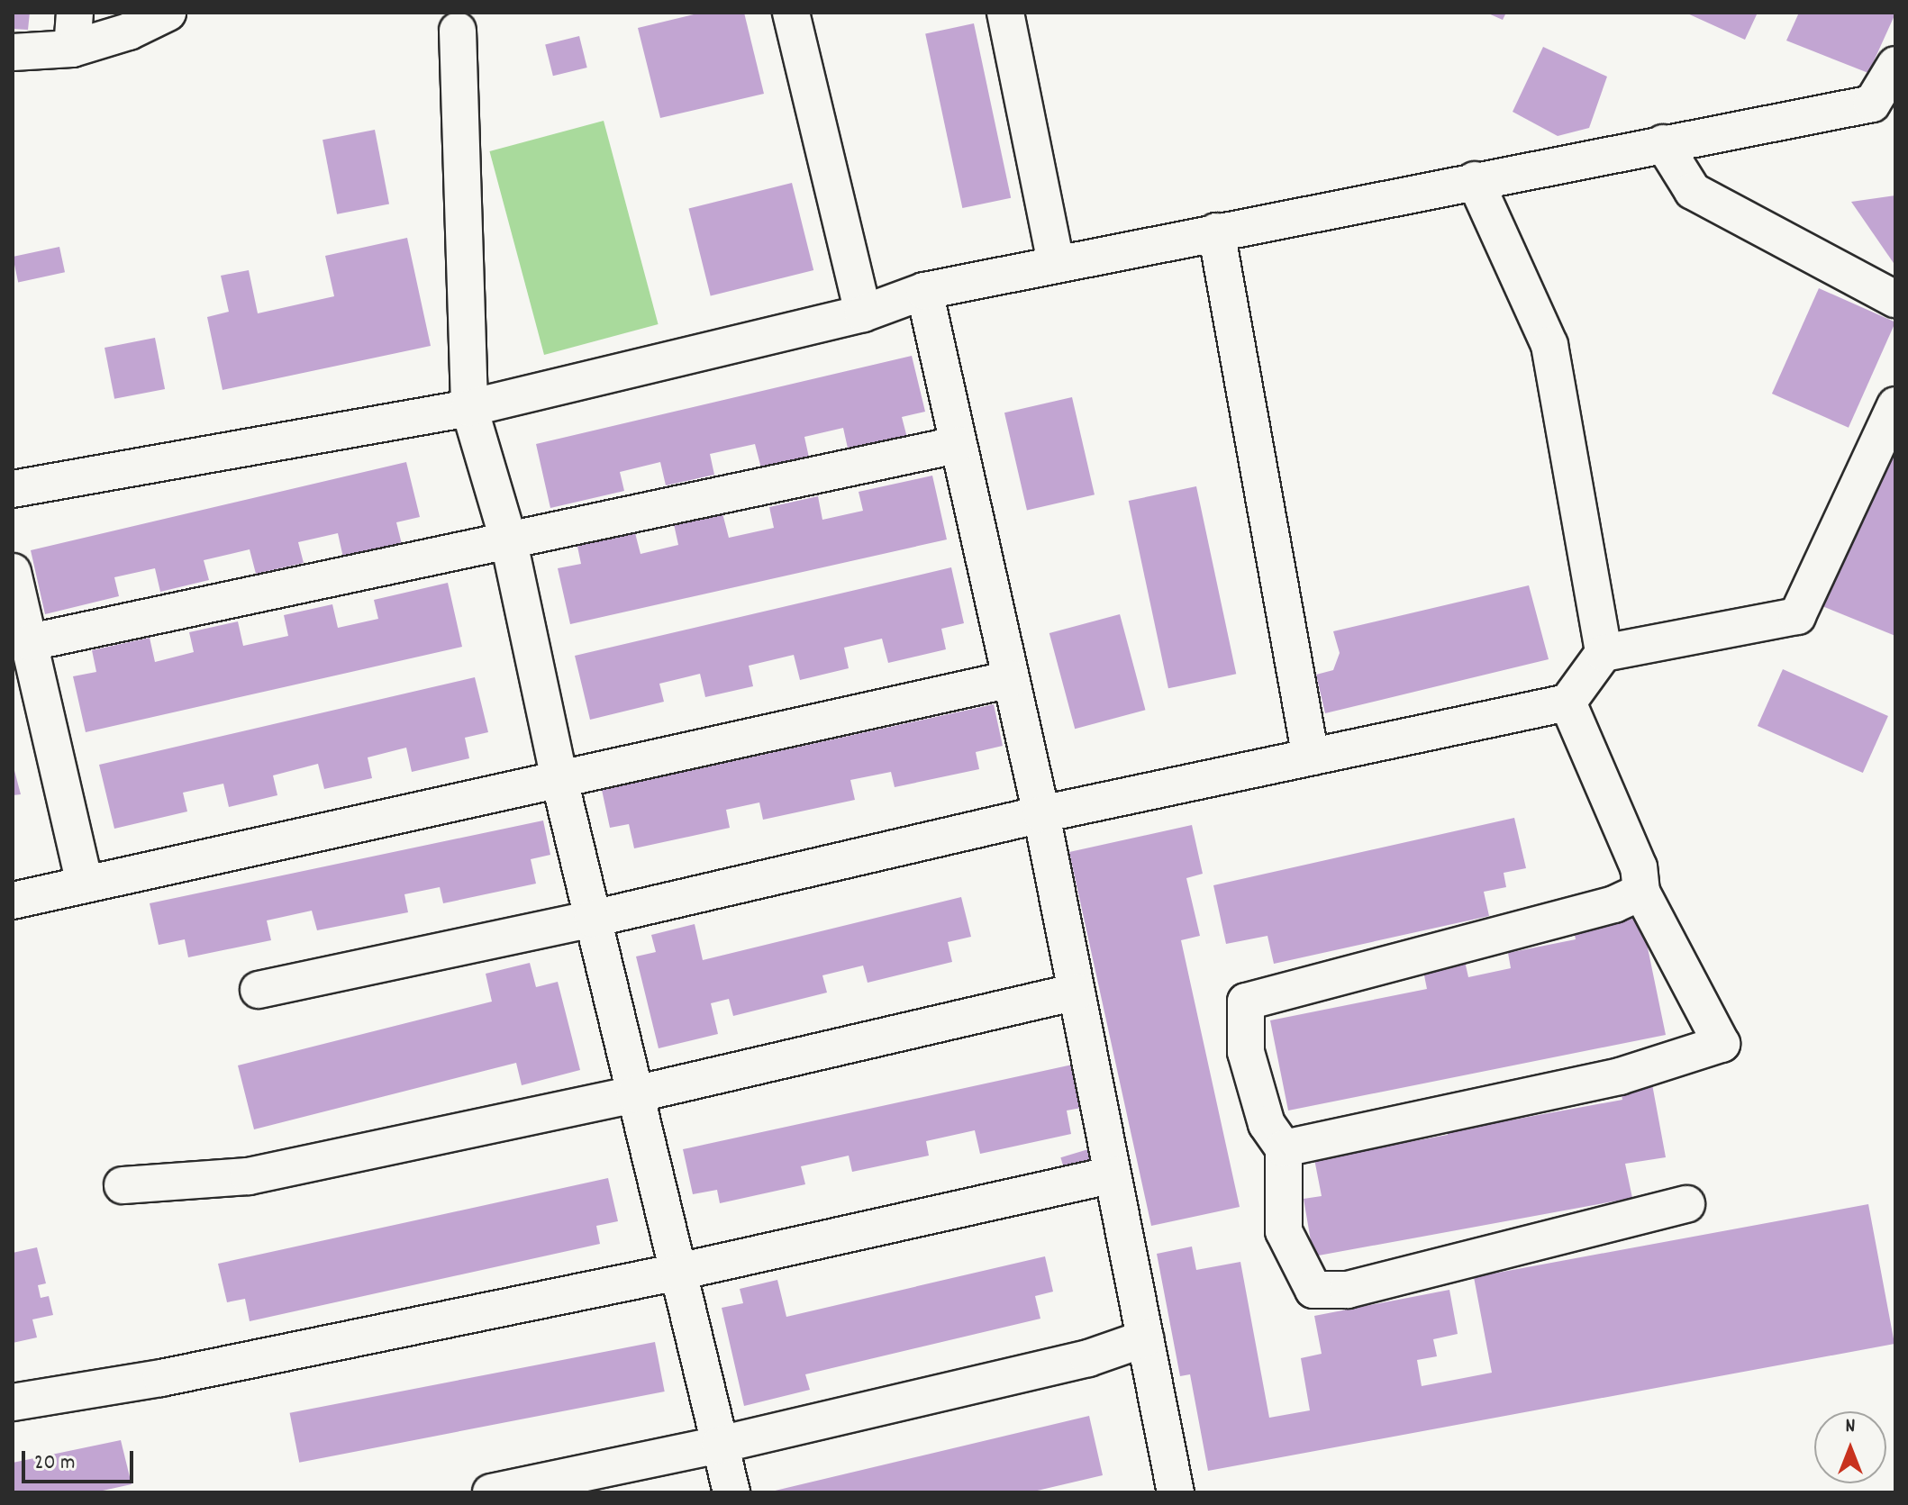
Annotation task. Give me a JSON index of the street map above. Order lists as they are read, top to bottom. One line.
{"scale_bar":"20 m","north":"top"}
